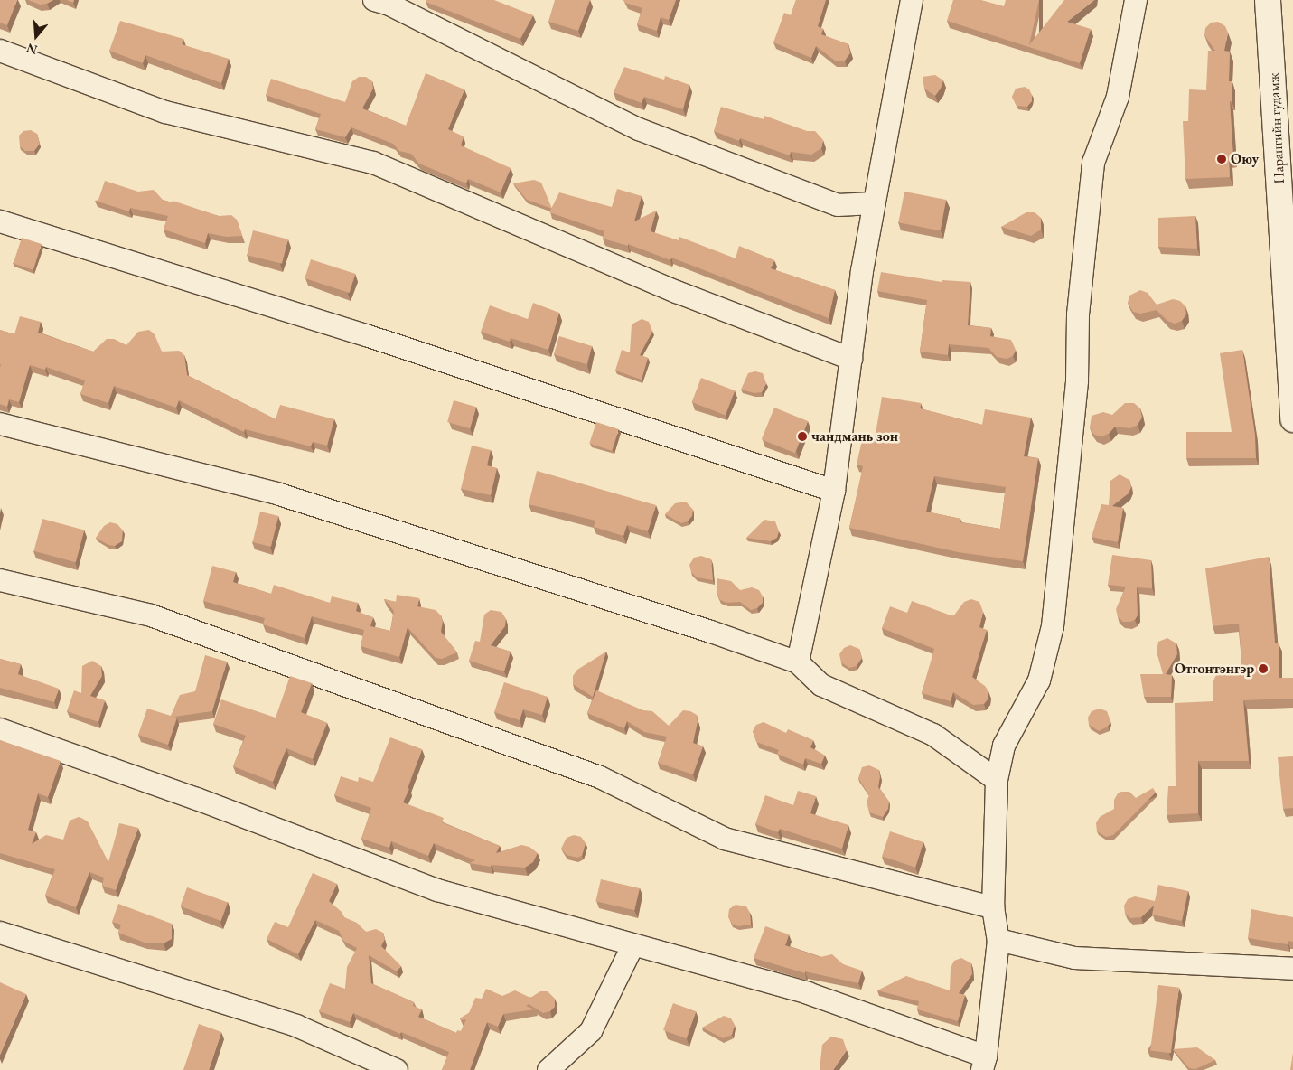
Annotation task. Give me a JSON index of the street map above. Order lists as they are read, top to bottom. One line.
{"streets":{"main road":["Нарангийн гудамж"]},"places":["Оюу","чандмань зон","Отгонтэнгэр"],"north":"bottom"}
